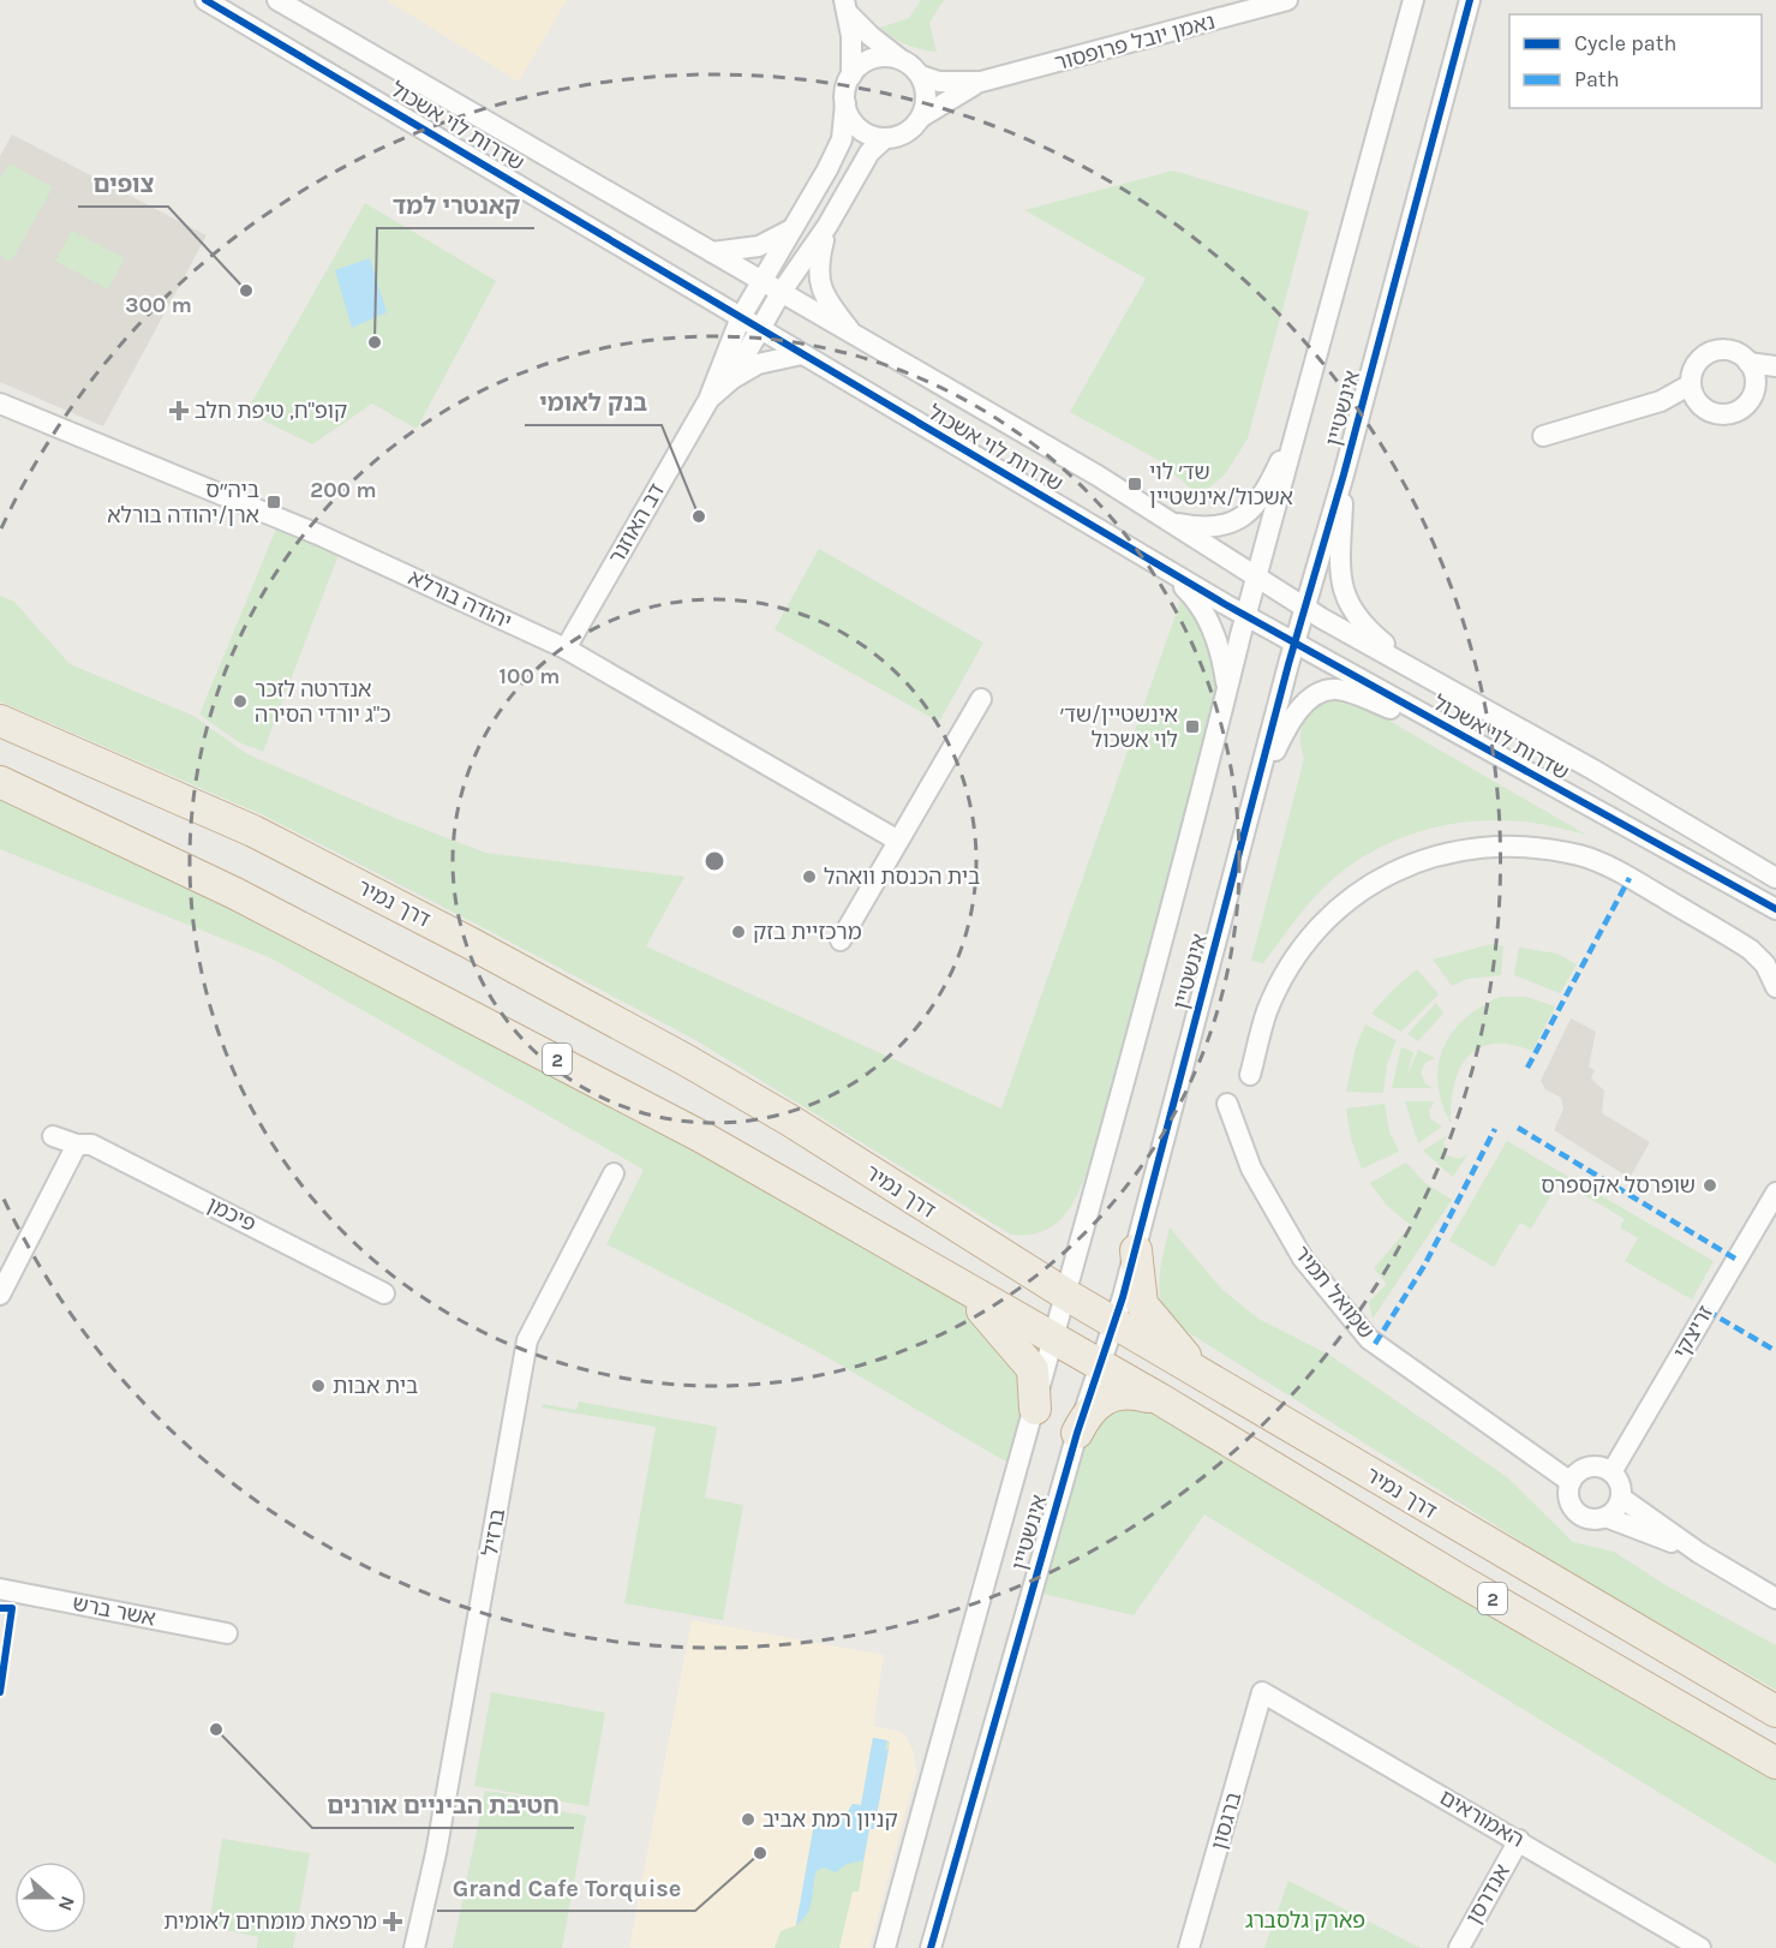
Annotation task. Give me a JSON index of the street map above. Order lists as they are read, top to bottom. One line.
{"streets":{"highway":["דרך נמיר","2"],"street":["נאמן יובל פרופסור","שדרות לוי אשכול","אינשטיין","דב האוזנר","יהודה בורלא","פיכמן","שמואל תמיר","זריצקי","ברזיל","אשר ברש","האמוראים","ברגסון","אנדרסן"]},"crossings":[["שדרות לוי אשכול","אינשטיין"],["שדרות לוי אשכול","דב האוזנר"],["אינשטיין","דרך נמיר"],["דב האוזנר","יהודה בורלא"],["שמואל תמיר","זריצקי"],["האמוראים","ברגסון"],["האמוראים","אנדרסן"]],"parks":["פארק גלסברג"],"places":{"other":["צופים","קאנטרי למד","בנק לאומי","אנדרטה לזכר כ\"ג יורדי הסירה","בית הכנסת וואהל","מרכזיית בזק","שופרסל אקספרס","בית אבות","חטיבת הביניים אורנים","קניון רמת אביב","Grand Cafe Torquise"],"health":["קופ\"ח, טיפת חלב","מרפאת מומחים לאומית"],"transit":["שד׳ לוי אשכול/אינשטיין","ביה״ס ארן/יהודה בורלא","אינשטיין/שד׳ לוי אשכול"]},"legend":["Cycle path","Path"],"north":"right","rings":["300 m","200 m","100 m"]}
